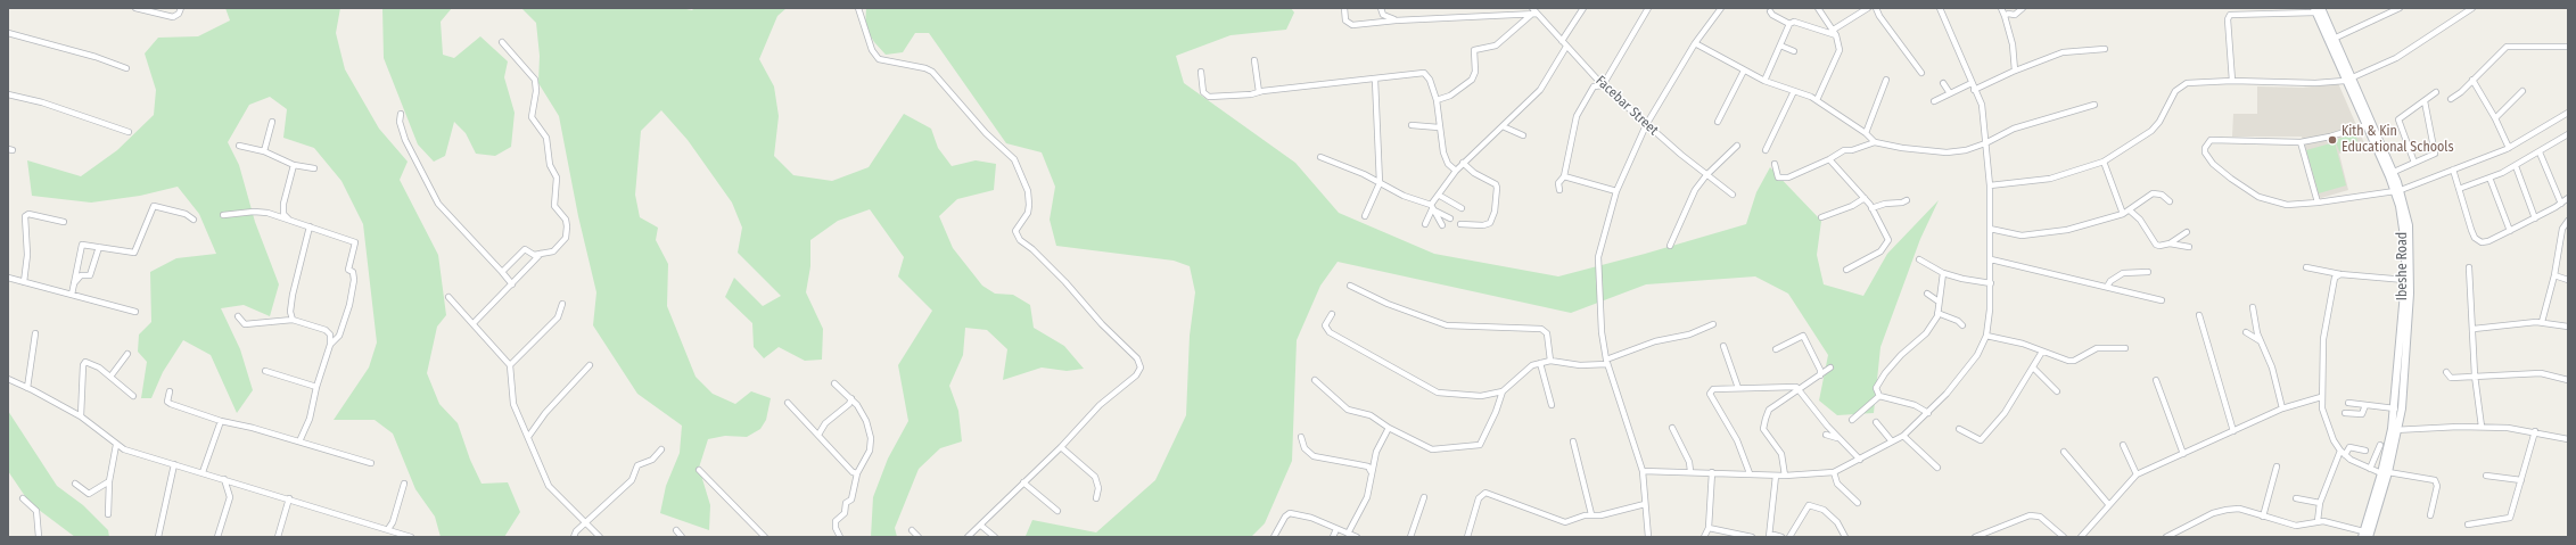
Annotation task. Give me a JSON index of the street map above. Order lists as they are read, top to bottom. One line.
{"streets":{"main road":["Ibeshe Road"],"street":["Facebar Street"]},"places":["Kith & Kin Educational Schools"]}
